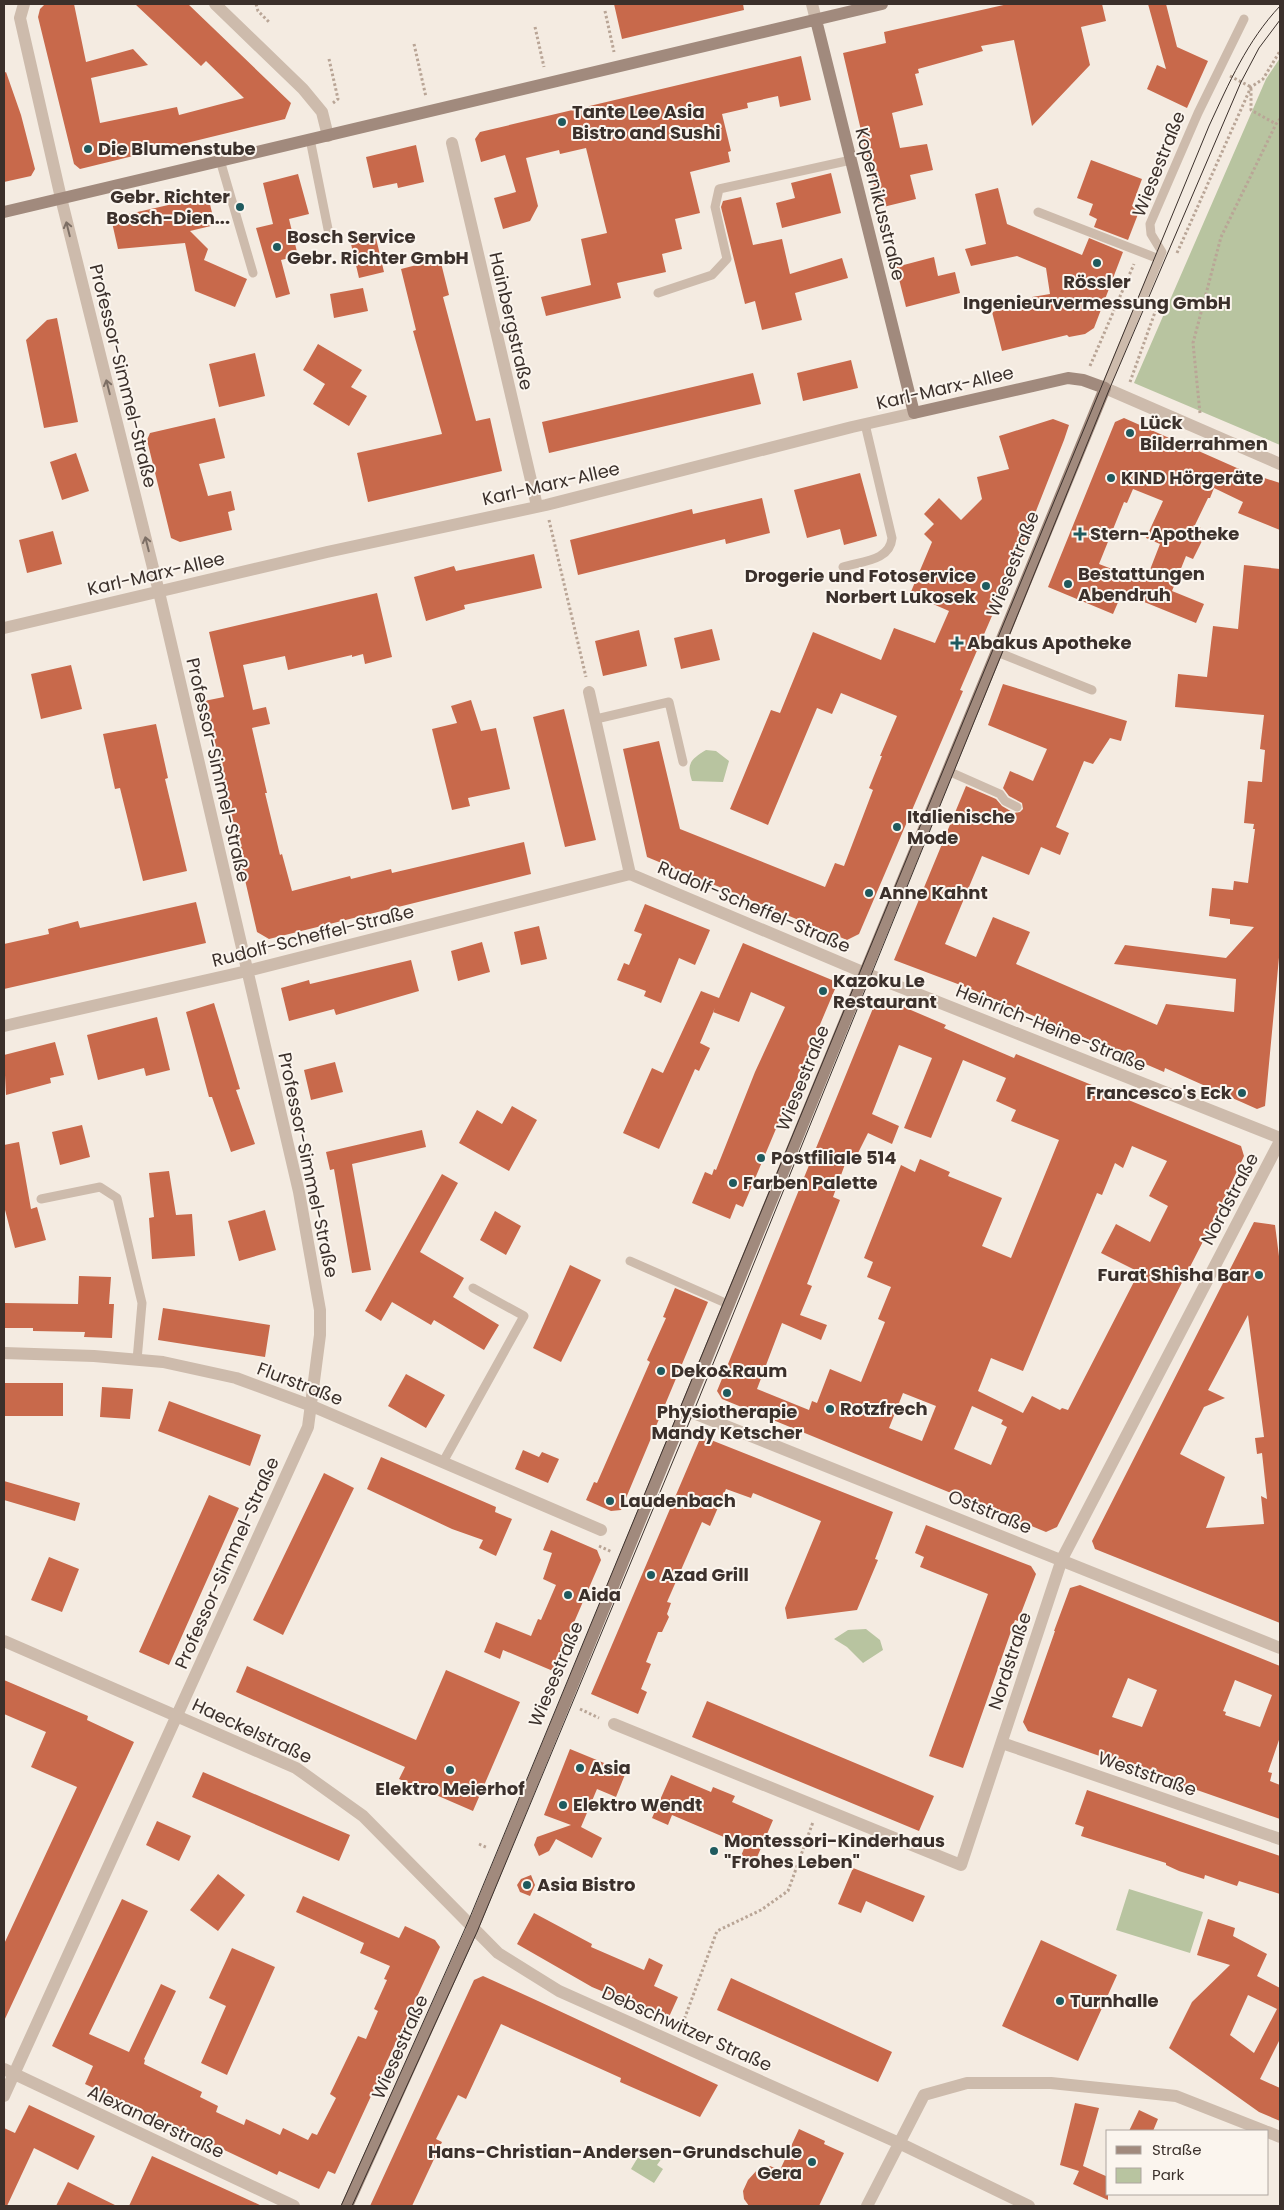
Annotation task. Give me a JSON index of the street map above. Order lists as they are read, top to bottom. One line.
{"streets":{"street":["Wiesestraße","Kopernikusstraße","Hainbergstraße","Professor-Simmel-Straße","Karl-Marx-Allee","Rudolf-Scheffel-Straße","Heinrich-Heine-Straße","Nordstraße","Flurstraße","Oststraße","Haeckelstraße","Weststraße","Debschwitzer Straße","Alexanderstraße"]},"crossings":[["Wiesestraße","Karl-Marx-Allee"],["Wiesestraße","Rudolf-Scheffel-Straße"],["Wiesestraße","Heinrich-Heine-Straße"],["Wiesestraße","Oststraße"],["Wiesestraße","Haeckelstraße"],["Wiesestraße","Debschwitzer Straße"],["Kopernikusstraße","Karl-Marx-Allee"],["Hainbergstraße","Karl-Marx-Allee"],["Professor-Simmel-Straße","Karl-Marx-Allee"],["Professor-Simmel-Straße","Rudolf-Scheffel-Straße"],["Professor-Simmel-Straße","Flurstraße"],["Professor-Simmel-Straße","Haeckelstraße"],["Professor-Simmel-Straße","Alexanderstraße"],["Rudolf-Scheffel-Straße","Heinrich-Heine-Straße"],["Heinrich-Heine-Straße","Nordstraße"],["Nordstraße","Oststraße"],["Nordstraße","Weststraße"],["Haeckelstraße","Debschwitzer Straße"]],"places":{"other":["Tante Lee Asia Bistro and Sushi","Die Blumenstube","Gebr. Richter Bosch-Dien...","Bosch Service Gebr. Richter GmbH","Rössler Ingenieurvermessung GmbH","Lück Bilderrahmen","KIND Hörgeräte","Bestattungen Abendruh","Drogerie und Fotoservice Norbert Lukosek","Italienische Mode","Anne Kahnt","Kazoku Le Restaurant","Francesco's Eck","Postfiliale 514","Farben Palette","Furat Shisha Bar","Deko&Raum","Physiotherapie Mandy Ketscher","Rotzfrech","Laudenbach","Azad Grill","Aida","Asia","Elektro Meierhof","Elektro Wendt","Montessori-Kinderhaus \"Frohes Leben\"","Asia Bistro","Turnhalle","Hans-Christian-Andersen-Grundschule Gera"],"health":["Stern-Apotheke","Abakus Apotheke"]},"legend":["Straße","Park"]}
